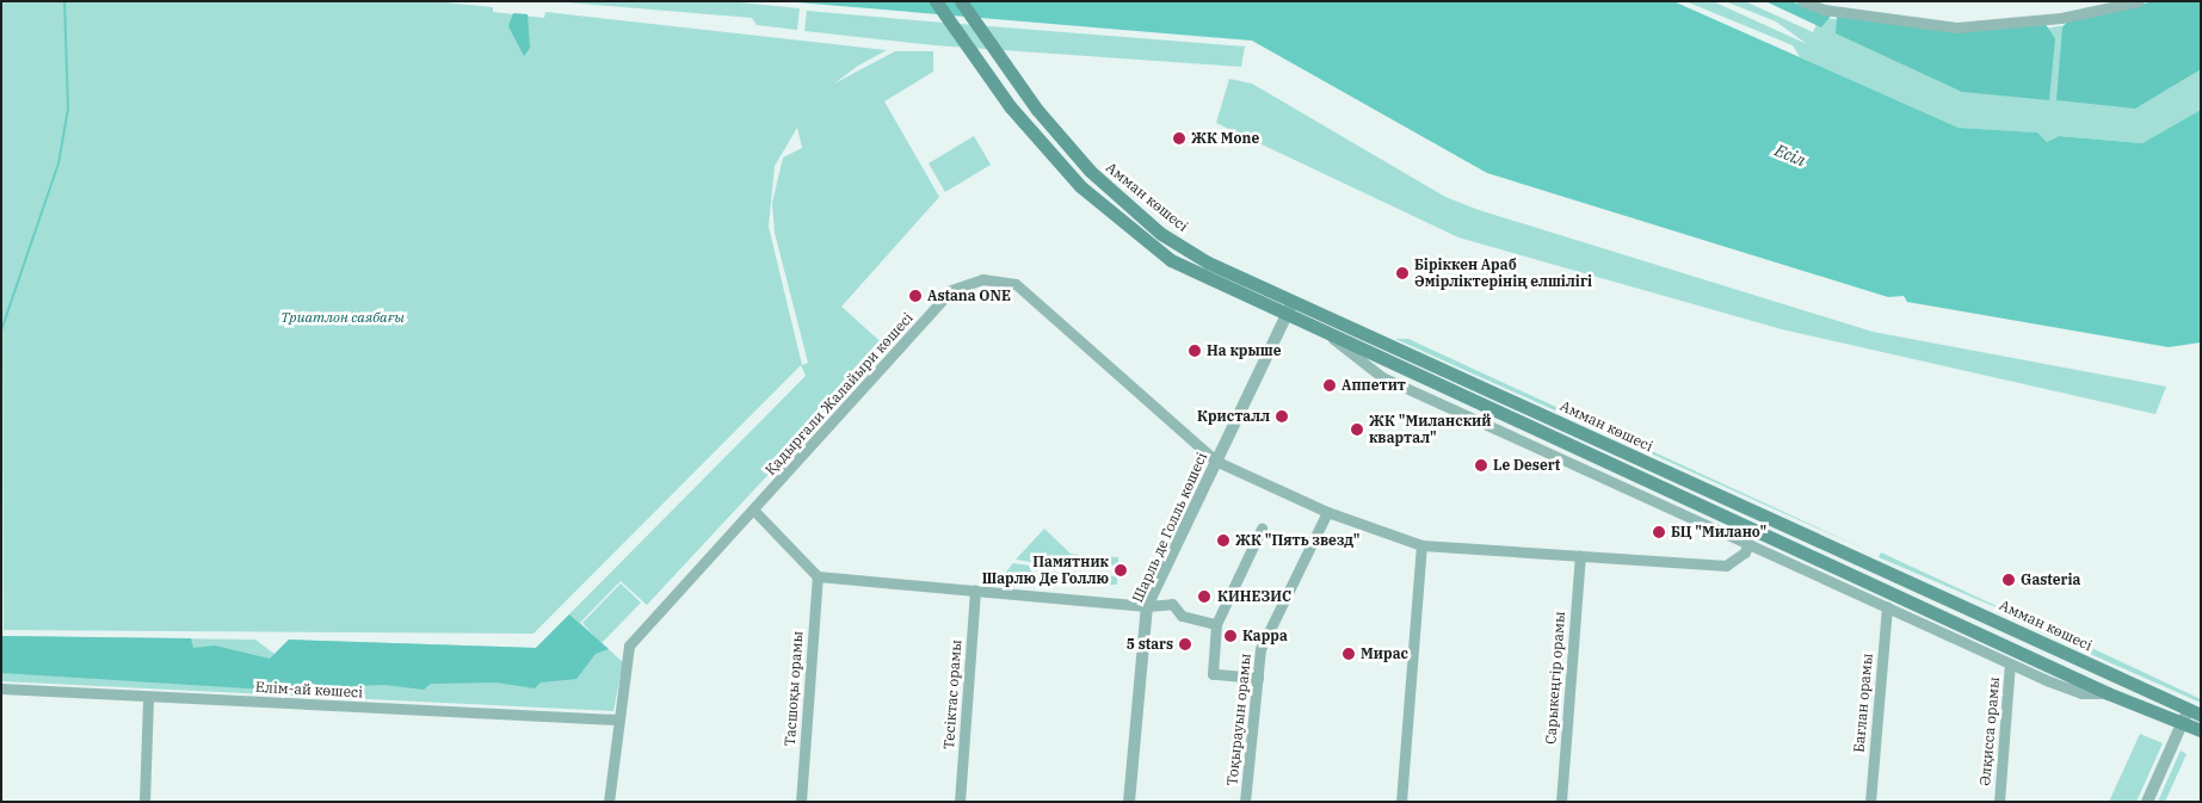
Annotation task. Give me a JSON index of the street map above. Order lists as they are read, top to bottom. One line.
{"streets":{"main road":["Амман көшесі"],"street":["Қадырғали Жалайыри көшесі","Шарль де Голль көшесі","Сарыкеңгір орамы","Тасшоқы орамы","Елім-ай көшесі","Тесіктас орамы","Бағлан орамы","Тоқырауын орамы","Әлқисса орамы"]},"crossings":[["Амман көшесі","Қадырғали Жалайыри көшесі"],["Амман көшесі","Шарль де Голль көшесі"],["Амман көшесі","Бағлан орамы"],["Амман көшесі","Әлқисса орамы"],["Қадырғали Жалайыри көшесі","Шарль де Голль көшесі"],["Қадырғали Жалайыри көшесі","Сарыкеңгір орамы"],["Қадырғали Жалайыри көшесі","Елім-ай көшесі"],["Қадырғали Жалайыри көшесі","Тоқырауын орамы"]],"water":["Есіл"],"parks":["Триатлон саябағы"],"places":["ЖК Mone","Біріккен Араб Әмірліктерінің елшілігі","Astana ONE","На крыше","Аппетит","Кристалл","ЖК \"Миланский квартал\"","Le Desert","БЦ \"Милано\"","ЖК \"Пять звезд\"","Памятник Шарлю Де Голлю","Gasteria","КИНЕЗИС","Карра","5 stars","Мирас"]}
